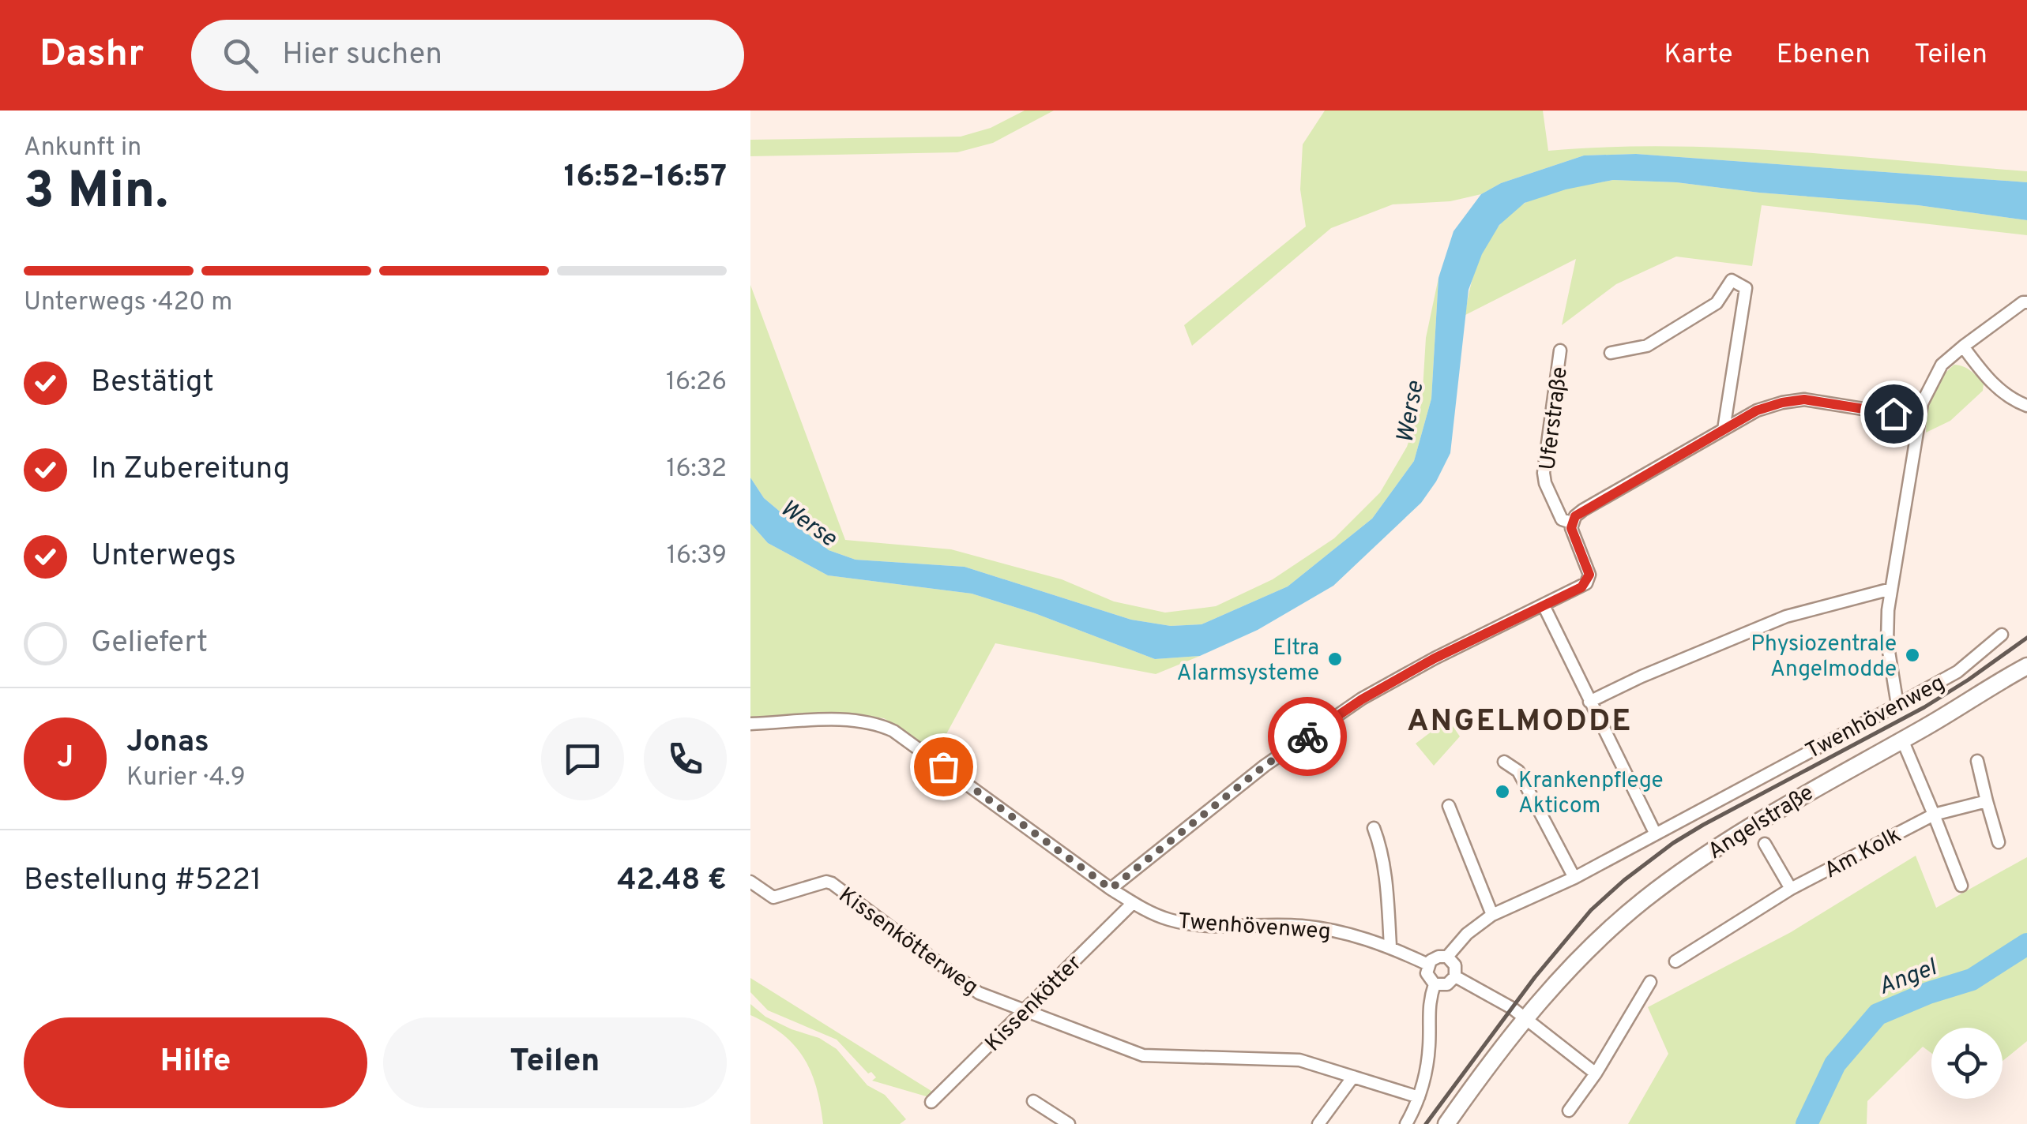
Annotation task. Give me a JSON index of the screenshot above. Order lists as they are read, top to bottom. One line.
{"streets":{"street":["Uferstraße","Twenhövenweg","Angelstraße","Am Kolk","Kissenkötterweg","Kissenkötter"]},"crossings":[["Uferstraße","Twenhövenweg"],["Twenhövenweg","Kissenkötter"],["Kissenkötterweg","Kissenkötter"]],"districts":["ANGELMODDE"],"water":["Werse","Angel"],"places":["Physiozentrale Angelmodde","Eltra Alarmsysteme","Krankenpflege Akticom"],"page":{"header":"Dashr","search":"Hier suchen","nav":["Karte","Ebenen","Teilen"],"heading":["3 Min.","Ankunft in","16:52–16:57"],"panel":["Jonas","Kurier · 4.9","Bestellung #5221","42.48 €"],"bar":"Unterwegs · 420 m","list":[["Bestätigt","16:26"],["In Zubereitung","16:32"],["Unterwegs","16:39"],"Geliefert"],"round":"J","buttons":["Hilfe","Teilen"]}}
